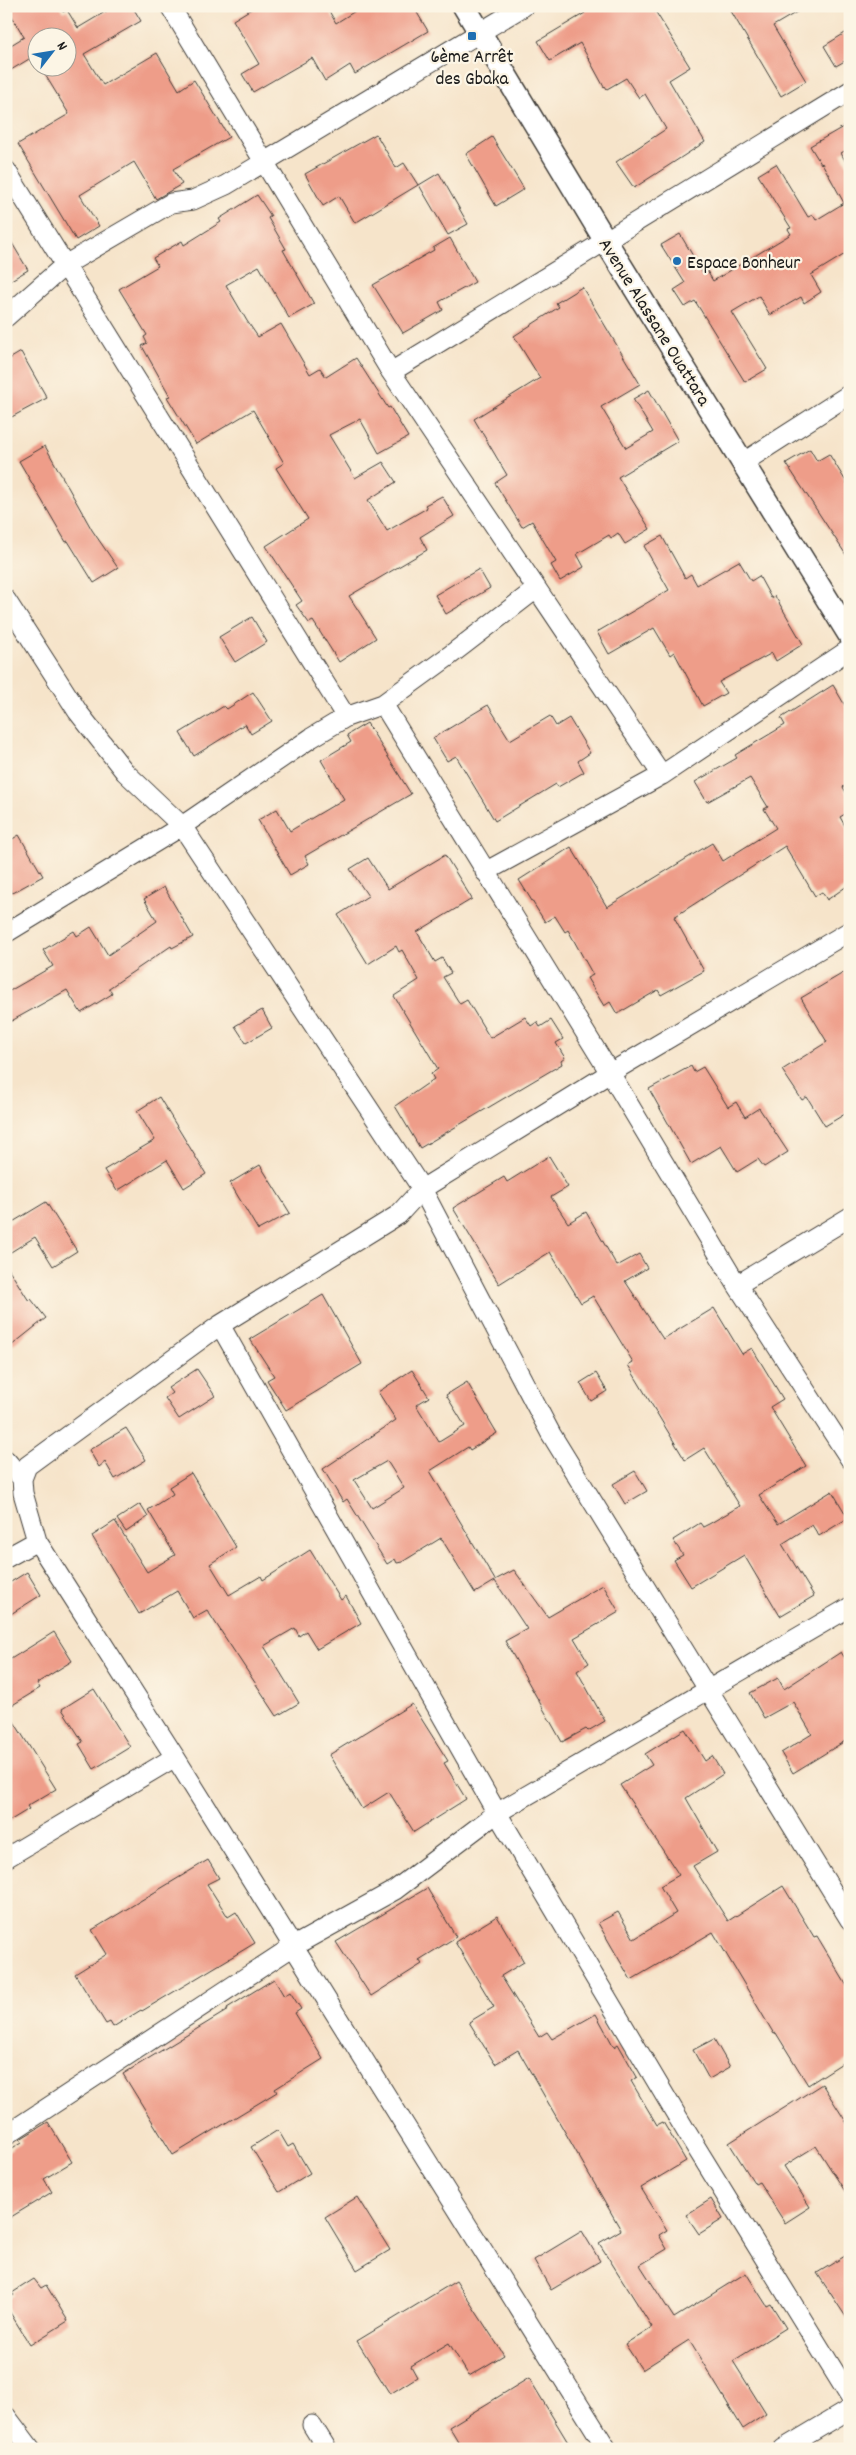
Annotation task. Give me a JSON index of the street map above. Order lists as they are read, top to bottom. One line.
{"streets":{"street":["Avenue Alassane Ouattara"]},"places":{"transit":["6ème Arrêt des Gbaka"],"other":["Espace Bonheur"]},"north":"top right"}
